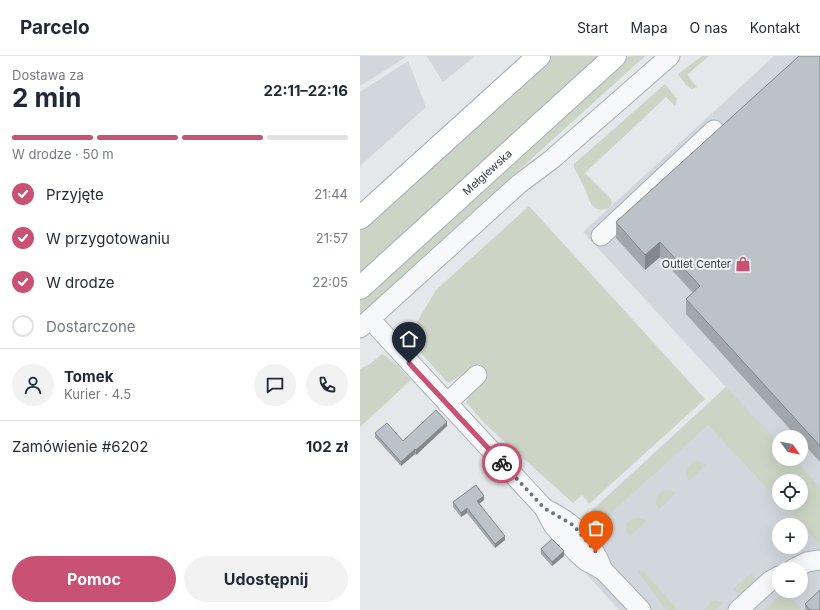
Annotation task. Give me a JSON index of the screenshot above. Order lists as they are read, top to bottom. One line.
{"streets":{"main road":["Mełgiewska"]},"places":{"shop":["Outlet Center"]},"north":"bottom right","page":{"header":"Parcelo","nav":["Start","Mapa","O nas","Kontakt"],"heading":["2 min","Dostawa za","22:11–22:16"],"panel":["Tomek","Kurier · 4.5","Zamówienie #6202","102 zł"],"bar":"W drodze · 50 m","list":[["Przyjęte","21:44"],["W przygotowaniu","21:57"],["W drodze","22:05"],"Dostarczone"],"map_buttons":["+","−"],"buttons":["Pomoc","Udostępnij"]}}
